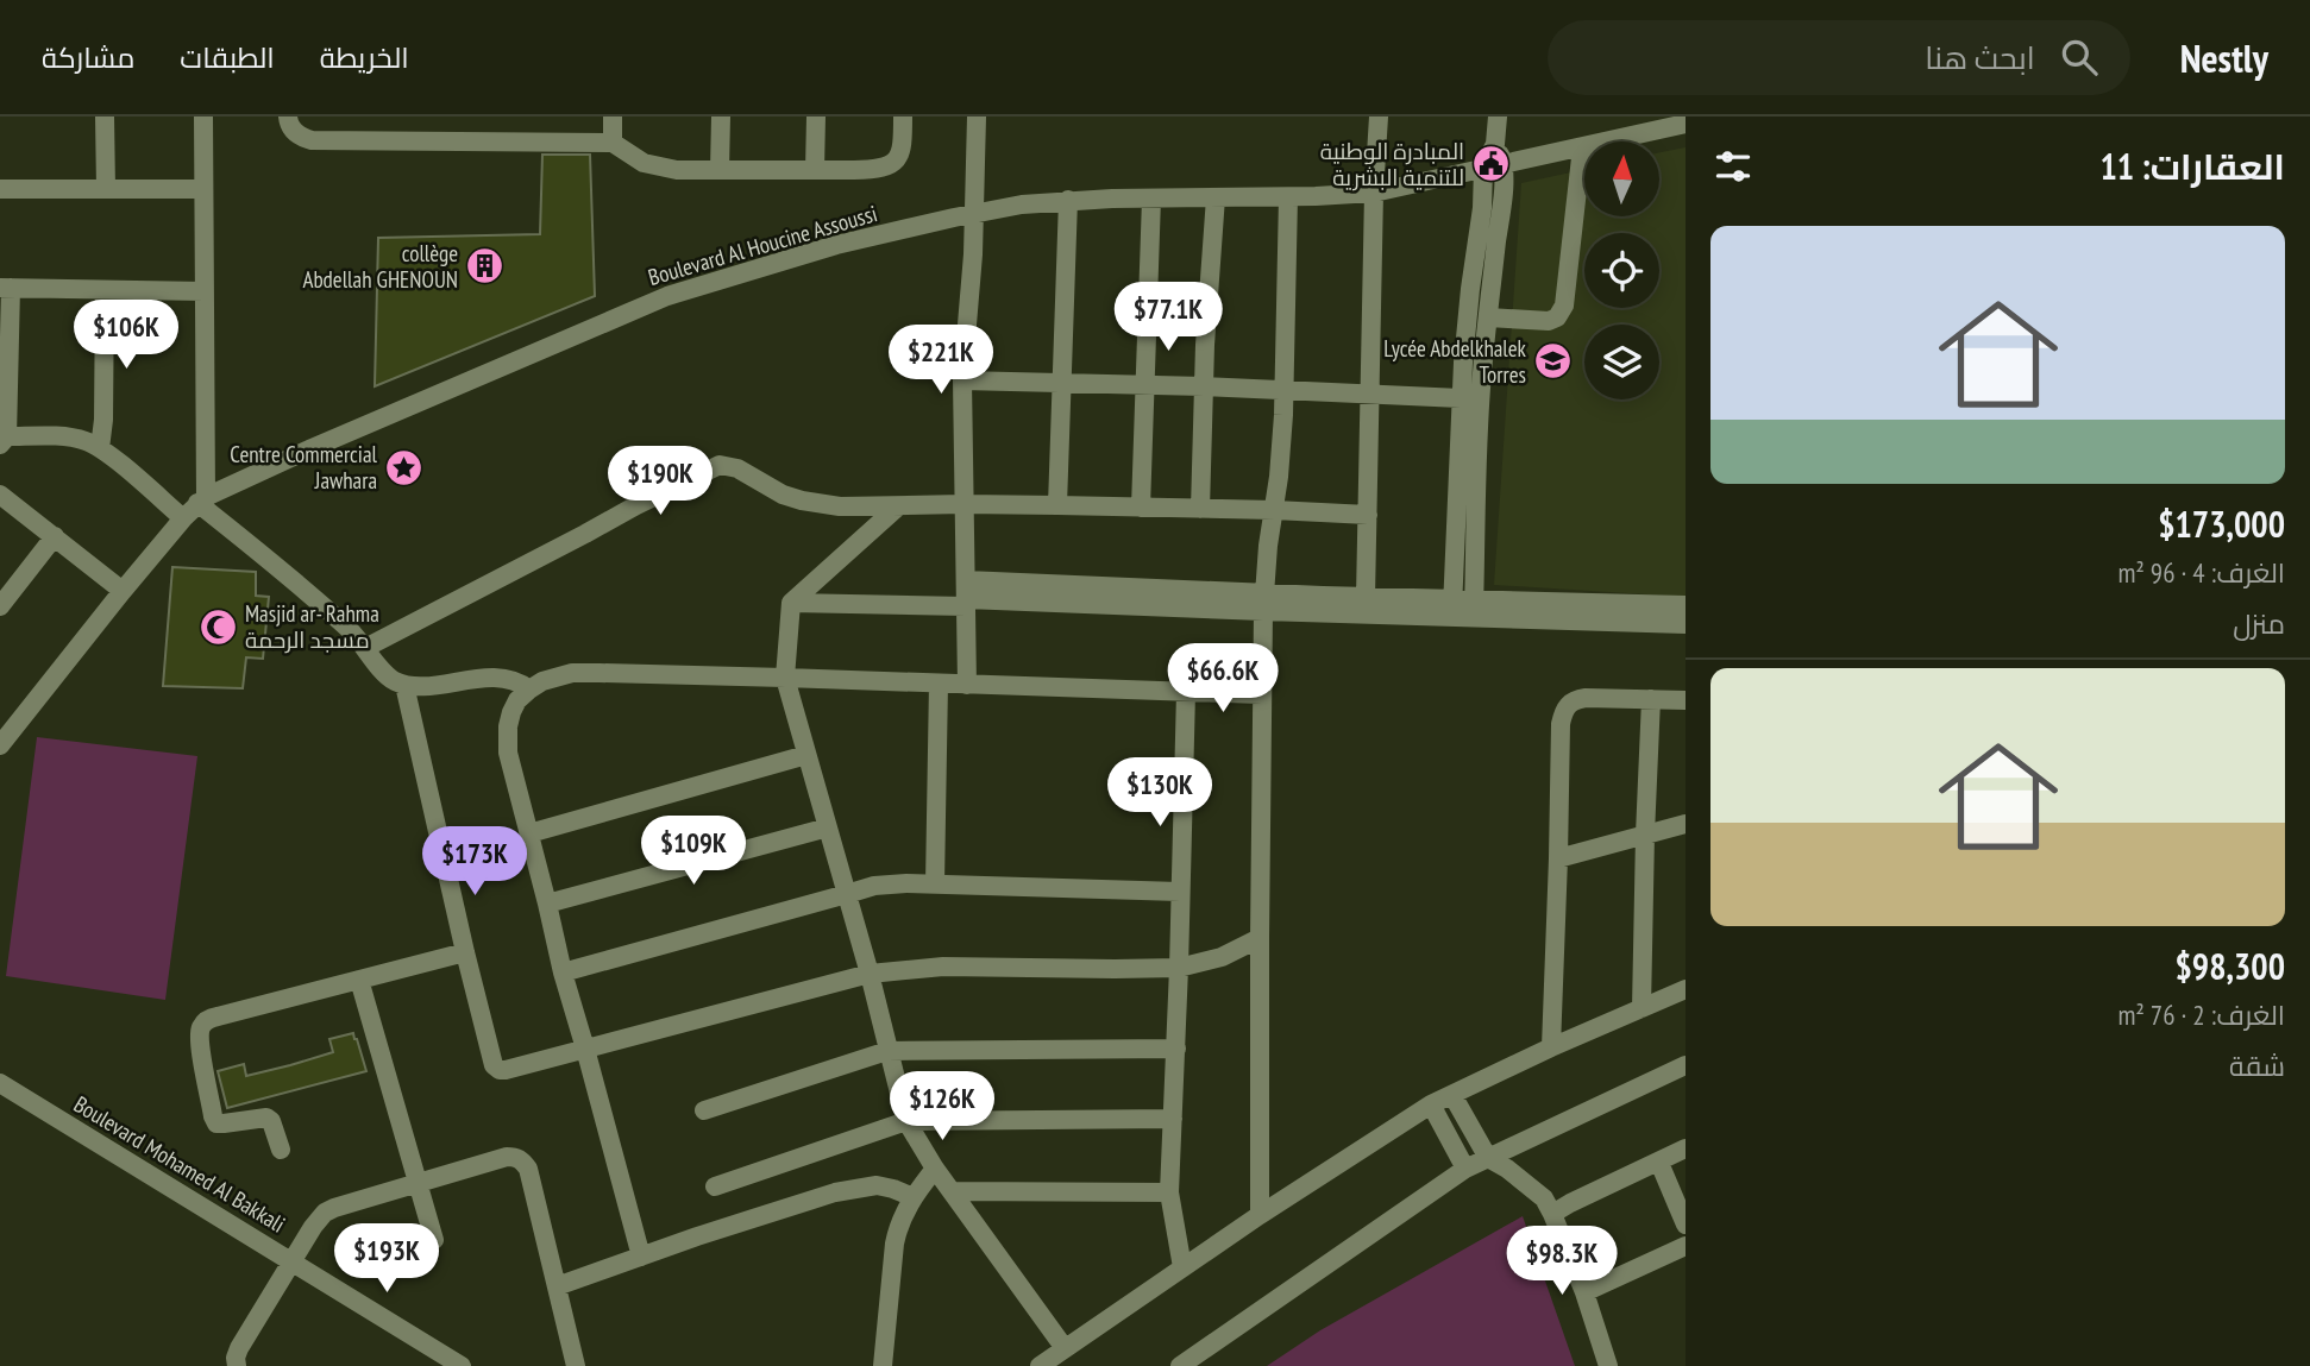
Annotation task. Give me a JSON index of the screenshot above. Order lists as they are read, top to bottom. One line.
{"streets":{"street":["Boulevard Al Houcine Assoussi","Boulevard Mohamed Al Bakkali"]},"places":{"public building":["المبادرة الوطنية للتنمية البشرية"],"building":["collège Abdellah GHENOUN"],"school or university":["Lycée Abdelkhalek Torres"],"place":["Centre Commercial Jawhara"],"mosque":["Masjid ar- Rahma مسجد الرحمة"]},"north":"top","page":{"header":"Nestly","search":"ابحث هنا","nav":["الخريطة","الطبقات","مشاركة"],"heading":"العقارات: 11","list":[{"name":"$173,000","note":"الغرف: 4 · 96 m² · منزل"},{"name":"$98,300","note":"الغرف: 2 · 76 m² · شقة"}],"price":["$77.1K","$106K","$221K","$190K","$66.6K","$130K","$109K","$173K","$126K","$193K","$98.3K"]}}
